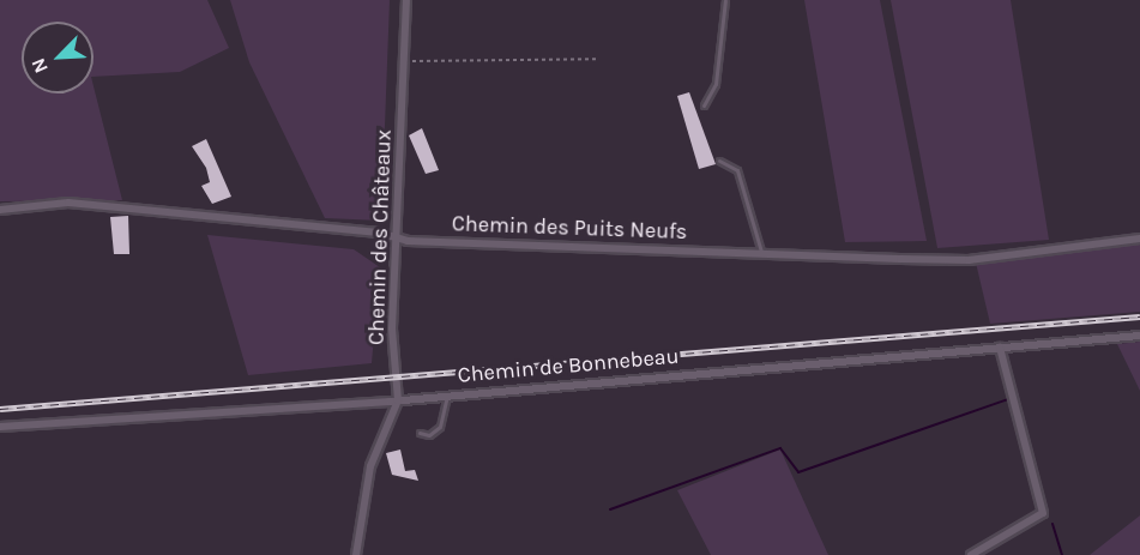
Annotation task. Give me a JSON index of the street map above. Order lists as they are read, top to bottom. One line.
{"streets":{"street":["Chemin des Puits Neufs","Chemin des Châteaux","Chemin de Bonnebeau"]},"crossings":[["Chemin des Puits Neufs","Chemin des Châteaux"],["Chemin des Châteaux","Chemin de Bonnebeau"]],"north":"bottom left"}
